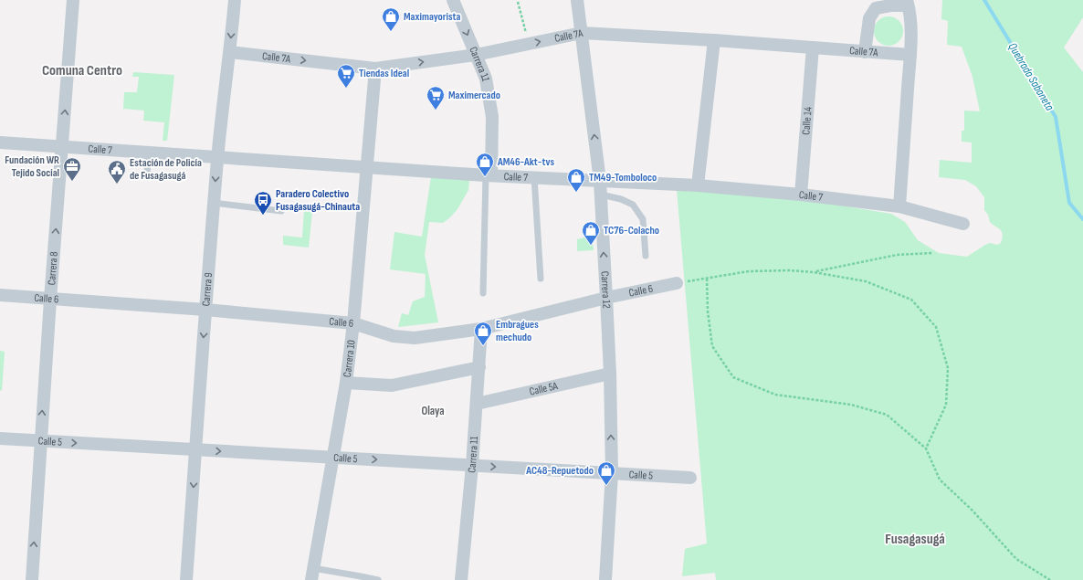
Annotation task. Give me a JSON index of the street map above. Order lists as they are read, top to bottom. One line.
{"streets":{"street":["Calle 7A","Carrera 11","Calle 14","Calle 7","Carrera 8","Carrera 9","Carrera 12","Calle 6","Carrera 10","Calle 5A","Calle 5"]},"crossings":[["Calle 7A","Carrera 11"],["Calle 7A","Calle 14"],["Calle 7A","Carrera 9"],["Calle 7A","Carrera 12"],["Calle 7A","Carrera 10"],["Carrera 11","Calle 7"],["Carrera 11","Calle 6"],["Carrera 11","Calle 5A"],["Carrera 11","Calle 5"],["Calle 14","Calle 7"],["Calle 7","Carrera 8"],["Calle 7","Carrera 9"],["Calle 7","Carrera 12"],["Calle 7","Carrera 10"],["Carrera 8","Calle 6"],["Carrera 8","Calle 5"],["Carrera 9","Calle 6"],["Carrera 9","Calle 5"],["Carrera 12","Calle 6"],["Carrera 12","Calle 5A"],["Carrera 12","Calle 5"],["Calle 6","Carrera 10"],["Carrera 10","Calle 5"]],"one_way":["Calle 7A","Carrera 8","Carrera 9","Carrera 12","Calle 5"],"districts":["Comuna Centro","Olaya","Fusagasugá"],"water":["Quebrada Sabaneta"],"places":{"shop":["Maximayorista","AM46-Akt-tvs","TM49-Tomboloco","TC76-Colacho","Embragues mechudo","AC48-Repuetodo"],"supermarket":["Tiendas Ideal","Maximercado"],"office":["Fundación WR Tejido Social"],"public building":["Estación de Policía de Fusagasugá"],"bus stop":["Paradero Colectivo Fusagasugá-Chinauta"]}}
